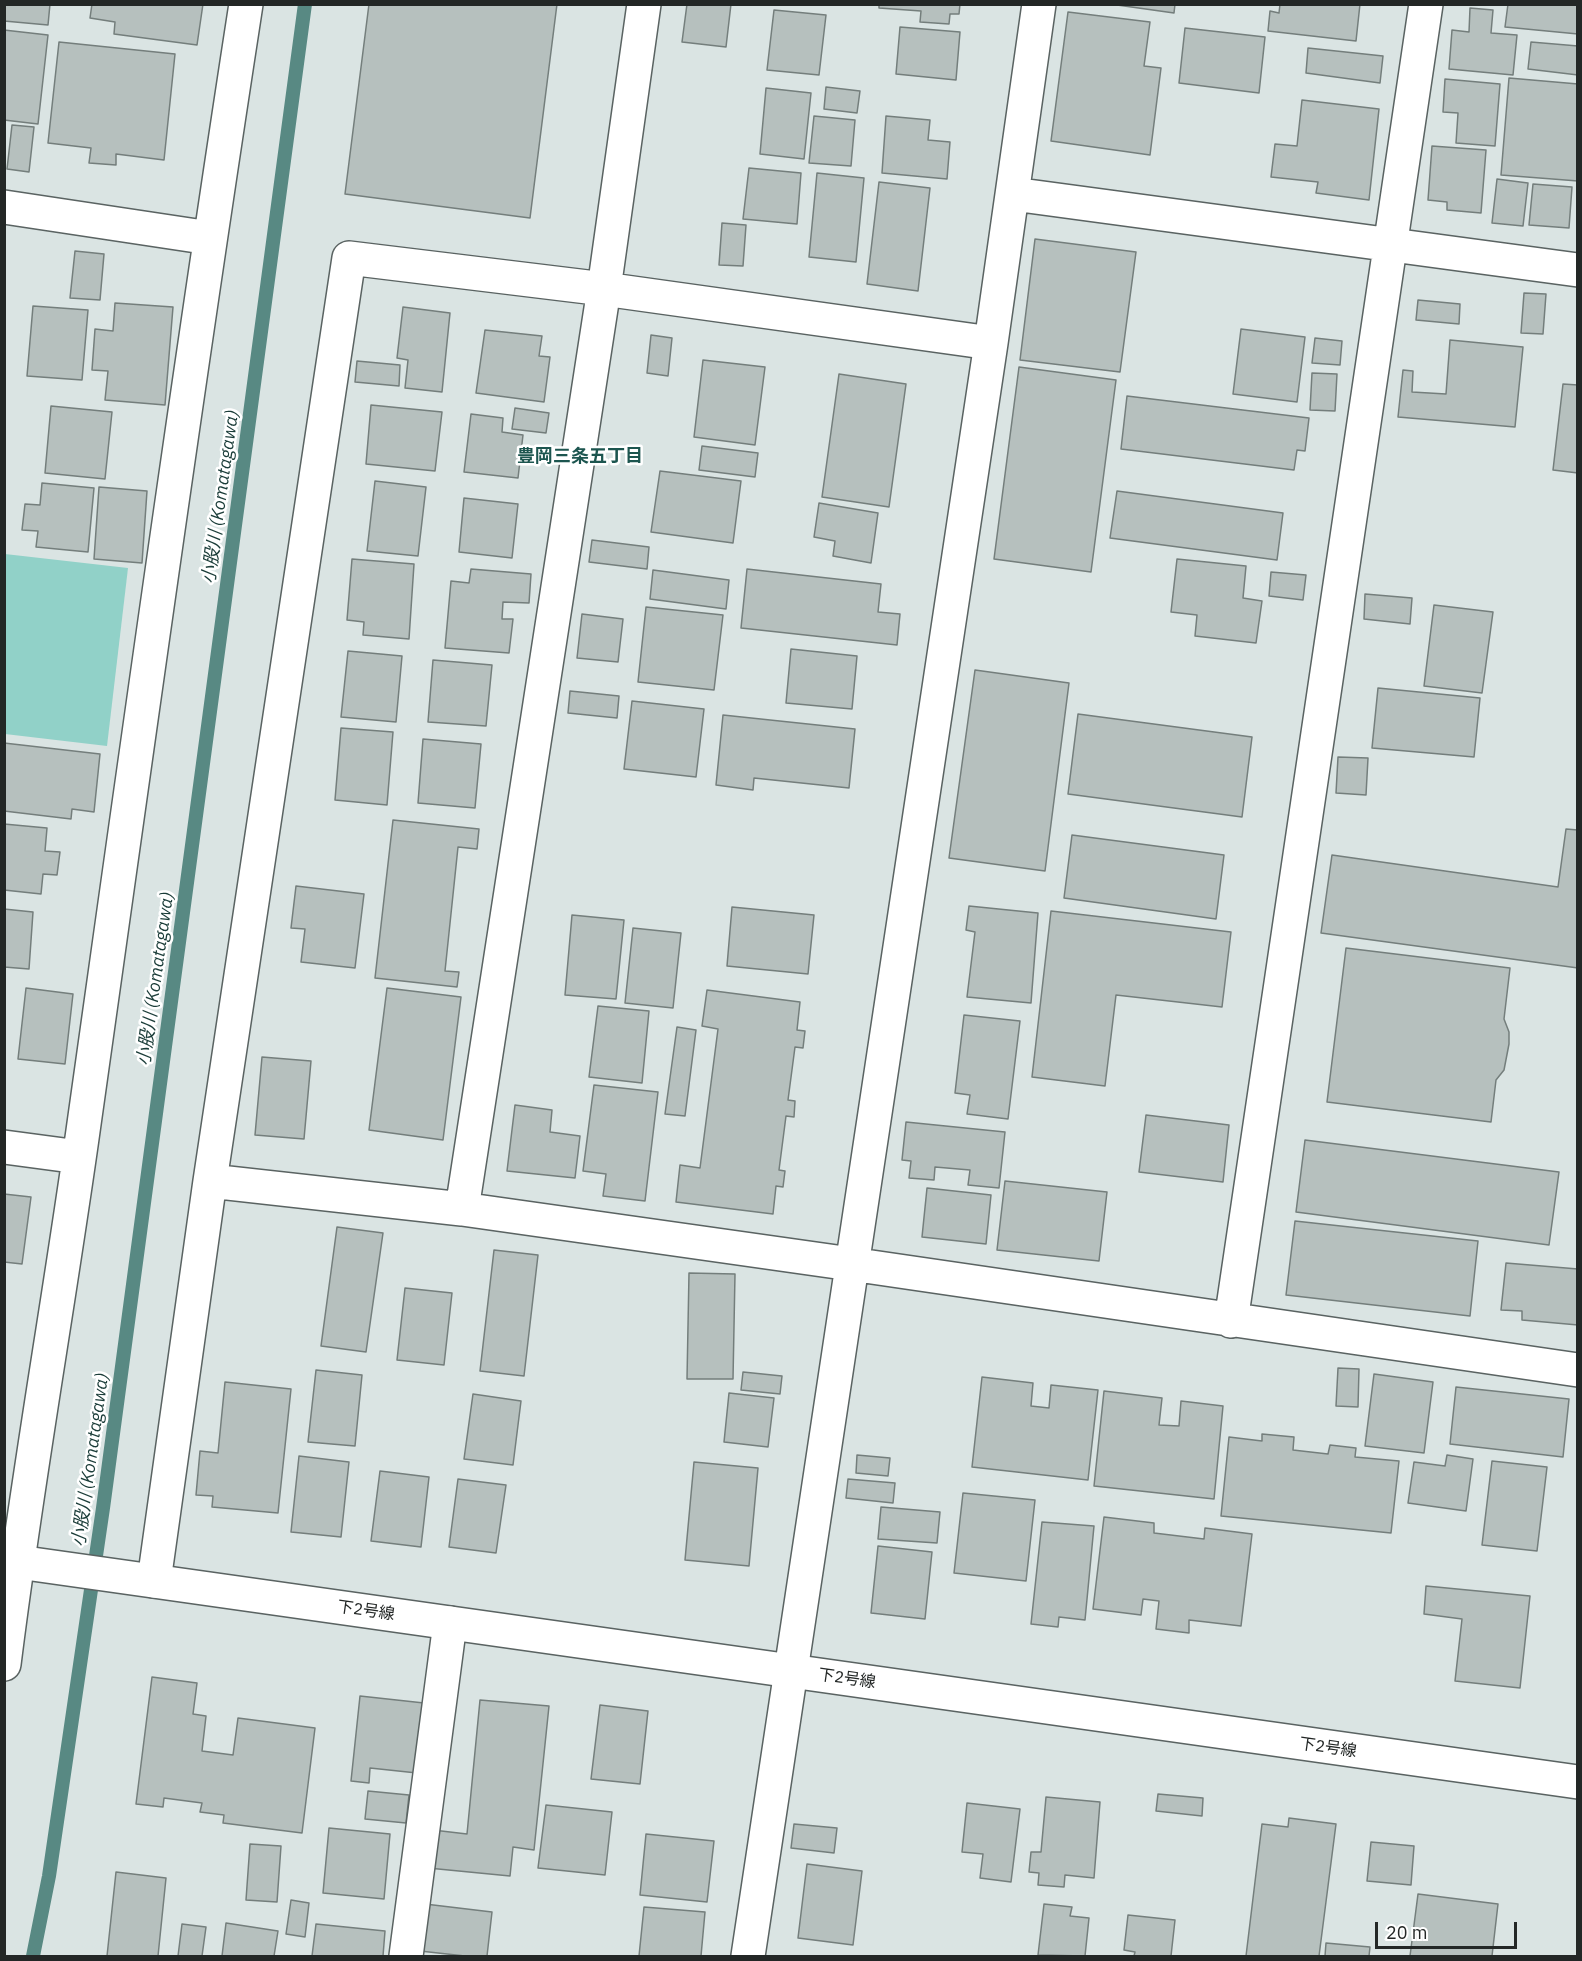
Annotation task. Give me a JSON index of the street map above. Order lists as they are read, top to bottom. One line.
{"streets":{"street":["下2号線"]},"districts":["豊岡三条五丁目"],"water":["小股川 (Komatagawa)"],"scale_bar":"20 m"}
